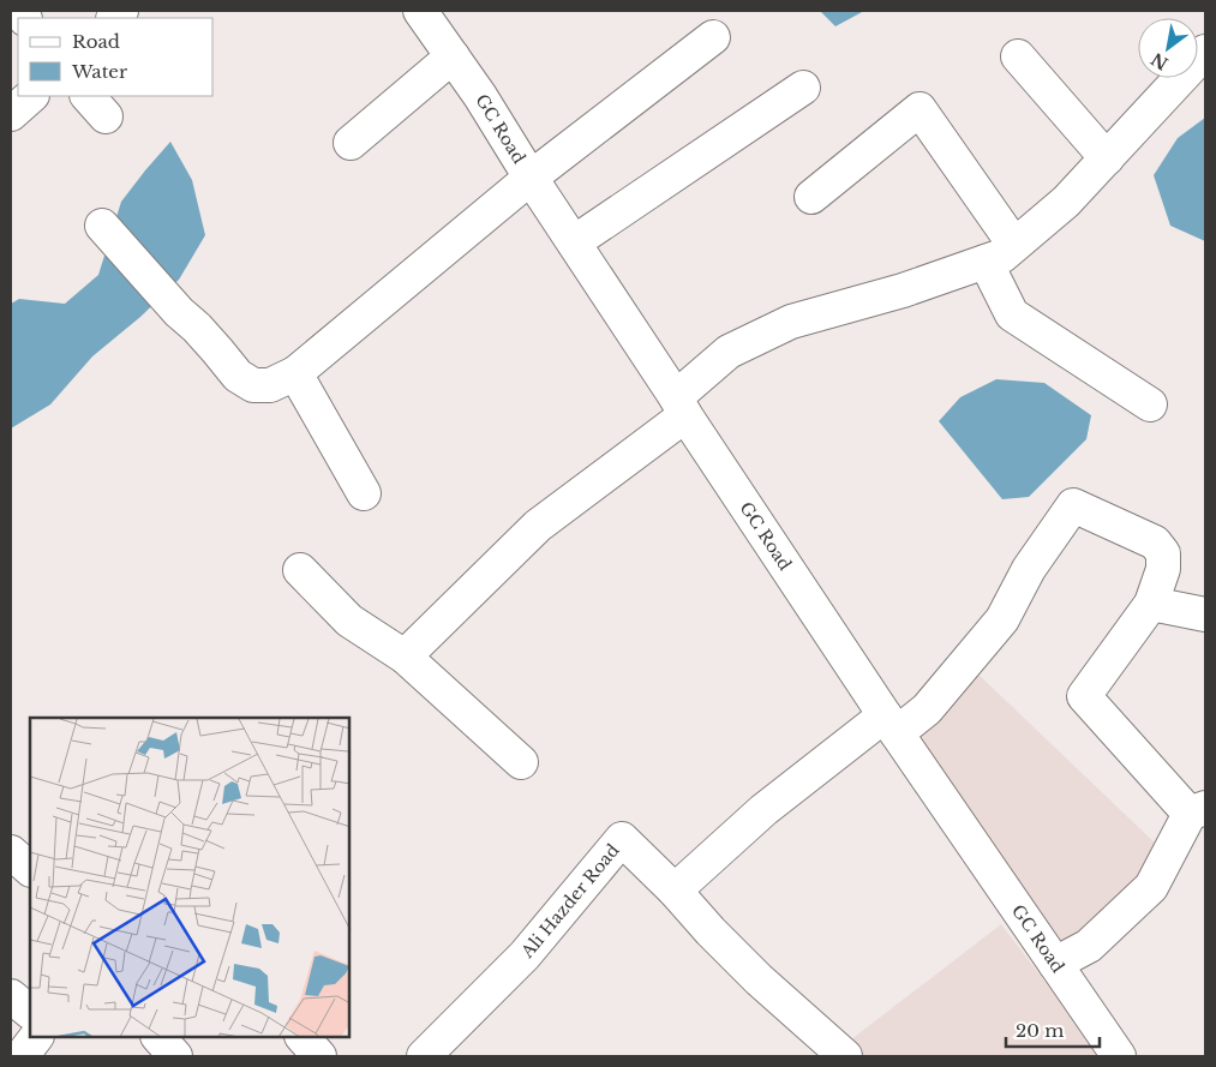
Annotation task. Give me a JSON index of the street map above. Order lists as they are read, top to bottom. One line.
{"streets":{"street":["GC Road","Ali Hazder Road"]},"legend":["Road","Water"],"scale_bar":"20 m","north":"bottom left"}
